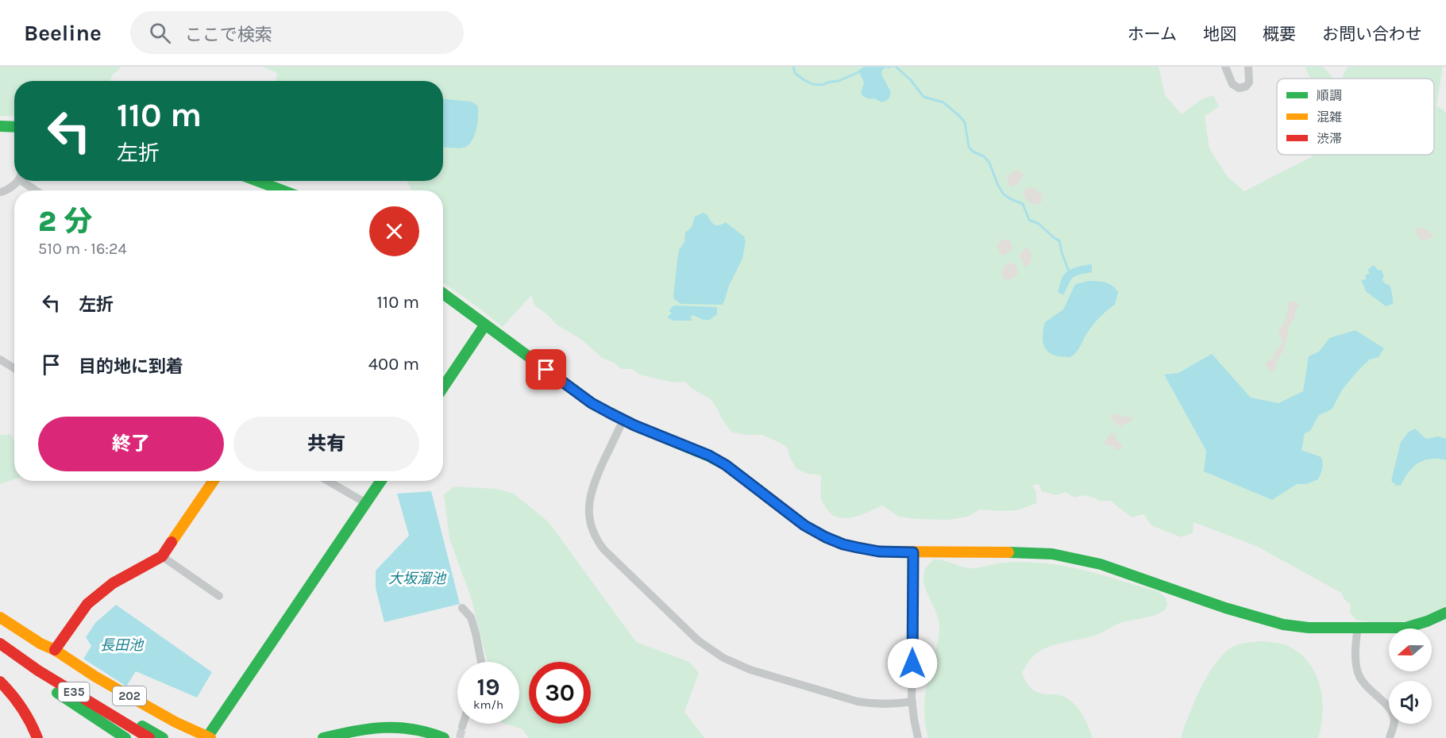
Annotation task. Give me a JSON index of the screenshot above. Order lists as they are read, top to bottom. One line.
{"streets":{"main road":["E35","202"]},"water":["大坂溜池","長田池"],"legend":["順調","混雑","渋滞"],"north":"left","page":{"header":"Beeline","search":"ここで検索","nav":["ホーム","地図","概要","お問い合わせ"],"turn":["110 m","左折"],"heading":["2 分","510 m · 16:24"],"list":[{"name":"左折","value":"110 m"},{"name":"目的地に到着","value":"400 m"}],"buttons":["終了","共有"],"speed":"19 km/h","limit":"30"}}
